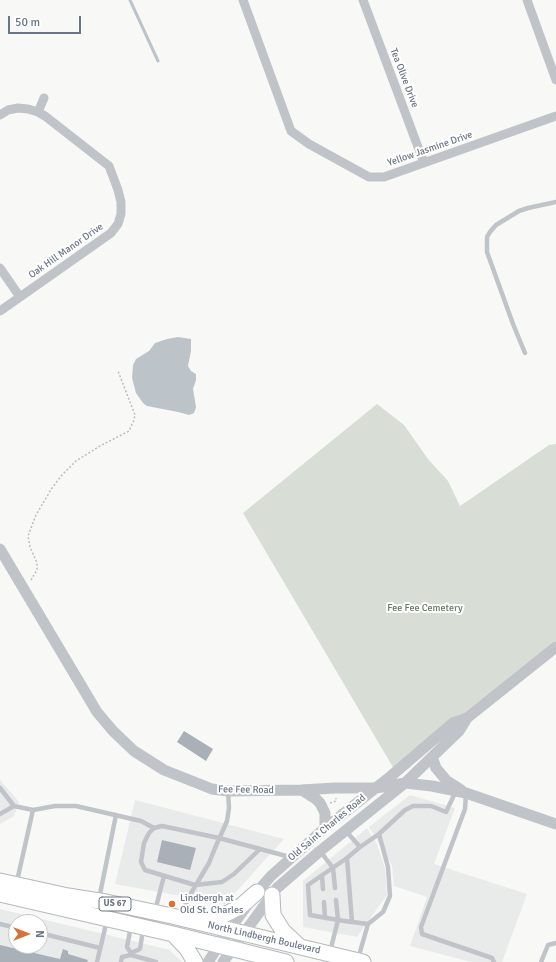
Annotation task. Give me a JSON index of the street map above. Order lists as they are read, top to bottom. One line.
{"streets":{"highway":["US 67","North Lindbergh Boulevard"],"street":["Tea Olive Drive","Yellow Jasmine Drive","Oak Hill Manor Drive","Fee Fee Road","Old Saint Charles Road"]},"crossings":[["Tea Olive Drive","Yellow Jasmine Drive"],["Fee Fee Road","Old Saint Charles Road"],["Old Saint Charles Road","North Lindbergh Boulevard"]],"parks":["Fee Fee Cemetery"],"places":["Lindbergh at Old St. Charles"],"scale_bar":"50 m","north":"right"}
